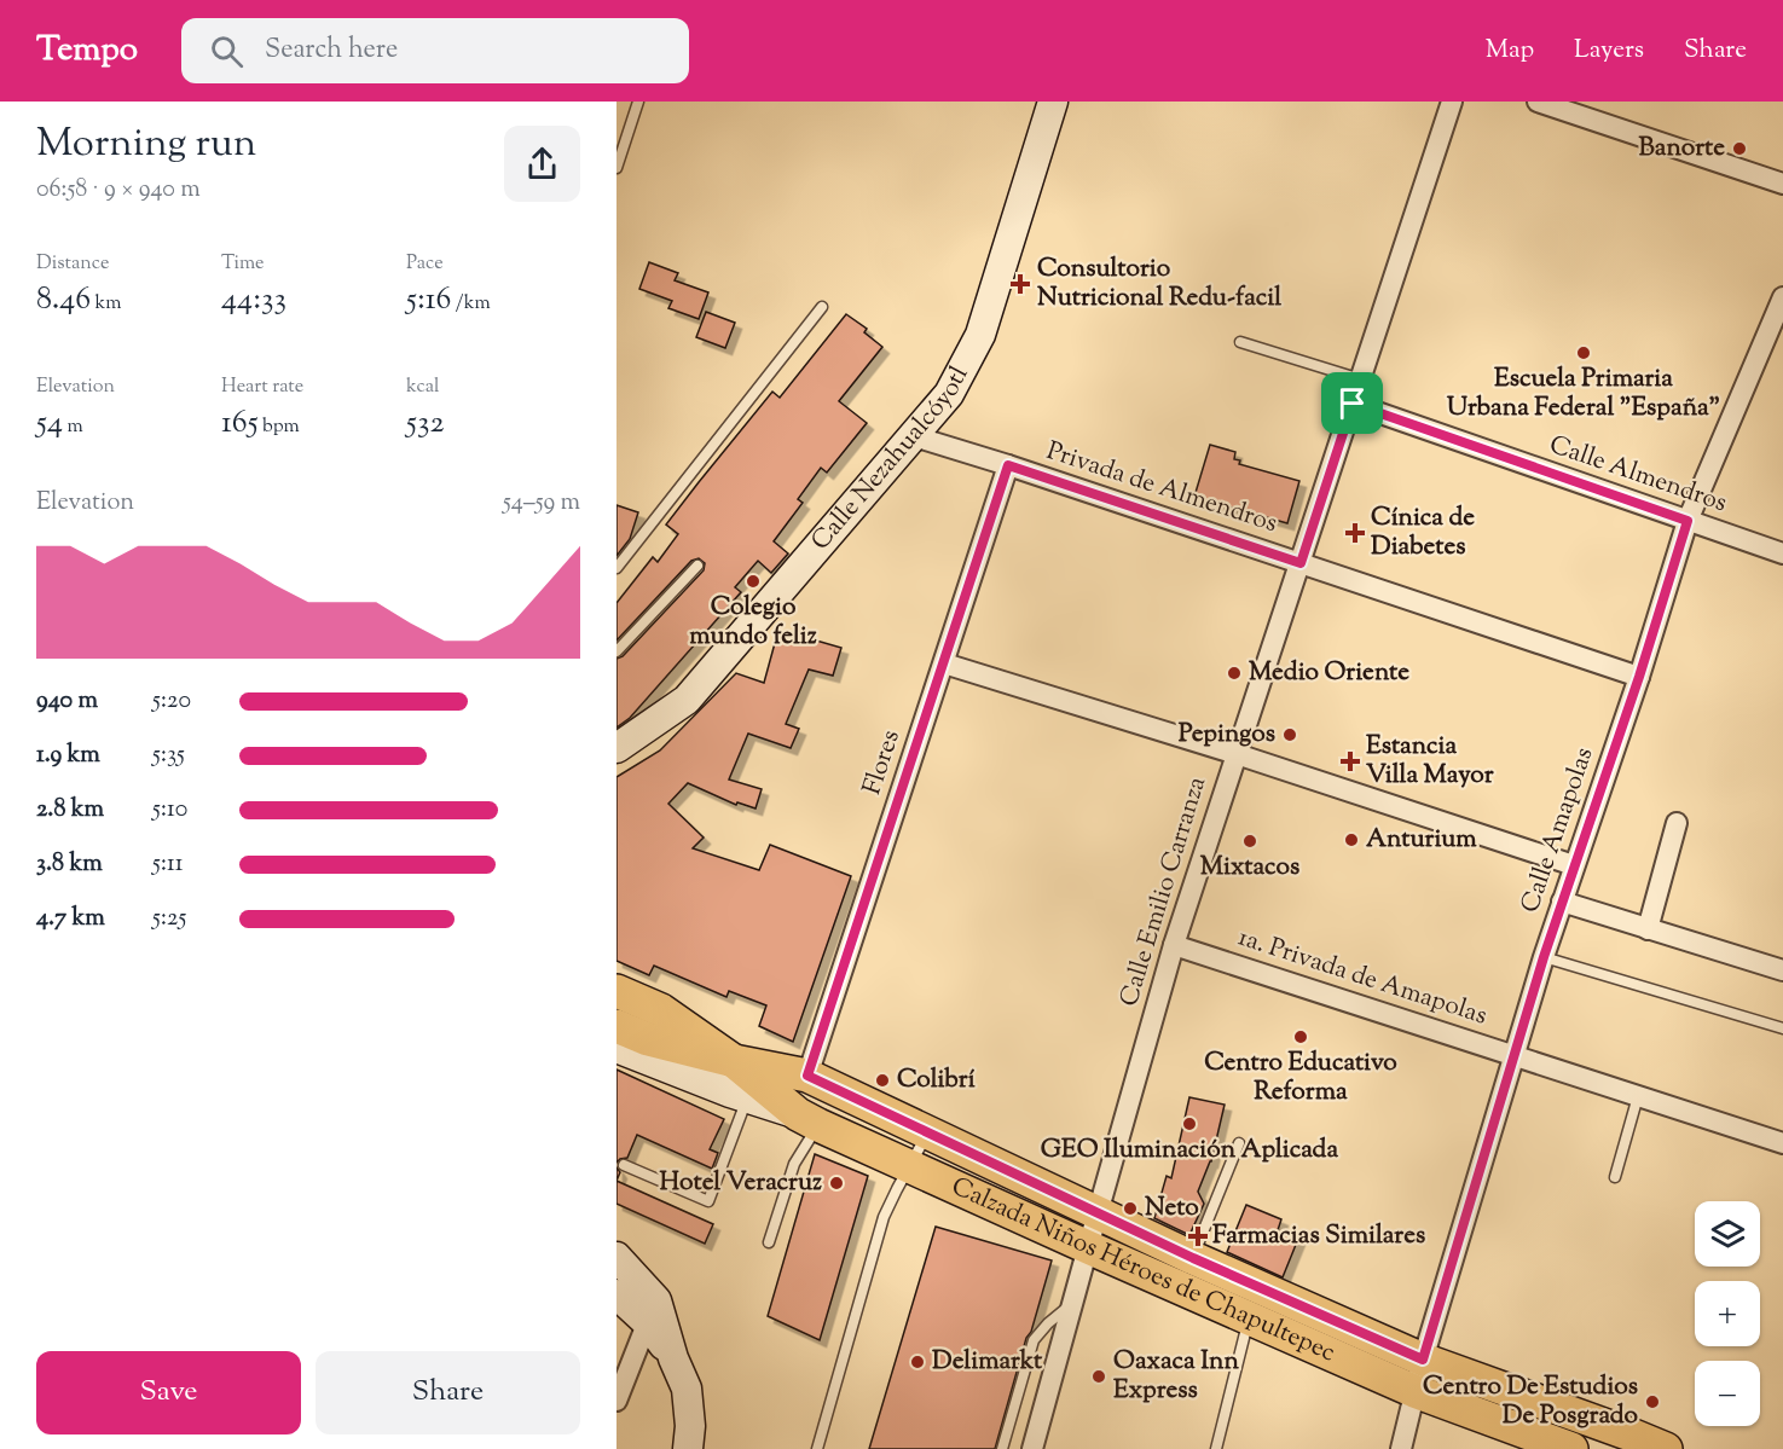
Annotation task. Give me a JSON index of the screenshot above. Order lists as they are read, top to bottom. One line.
{"streets":{"main road":["Calle Nezahualcóyotl","Calzada Niños Héroes de Chapultepec"],"street":["Calle Almendros","Privada de Almendros","Flores","Calle Amapolas","Calle Emilio Carranza","1a. Privada de Amapolas"]},"crossings":[["Calle Nezahualcóyotl","Privada de Almendros"],["Calle Almendros","Calle Amapolas"],["Calle Almendros","Calle Emilio Carranza"],["Privada de Almendros","Flores"],["Privada de Almendros","Calle Amapolas"],["Privada de Almendros","Calle Emilio Carranza"],["Flores","Calzada Niños Héroes de Chapultepec"],["Calle Amapolas","1a. Privada de Amapolas"],["Calle Amapolas","Calzada Niños Héroes de Chapultepec"],["Calle Emilio Carranza","1a. Privada de Amapolas"],["Calle Emilio Carranza","Calzada Niños Héroes de Chapultepec"]],"places":{"other":["Banorte","Escuela Primaria Urbana Federal \"España\"","Colegio mundo feliz","Medio Oriente","Pepingos","Anturium","Mixtacos","Centro Educativo Reforma","Colibrí","GEO Iluminación Aplicada","Hotel Veracruz","Neto","Delimarkt","Oaxaca Inn Express","Centro De Estudios De Posgrado"],"health":["Consultorio Nutricional Redu-facil","Cínica de Diabetes","Estancia Villa Mayor","Farmacias Similares"]},"page":{"header":"Tempo","search":"Search here","nav":["Map","Layers","Share"],"heading":["Morning run","06:58 · 9 × 940 m"],"stats":[["Distance","8.46 km"],["Time","44:33"],["Pace","5:16 /km"],["Elevation","54 m"],["Heart rate","165 bpm"],["kcal","532"]],"chart":["Elevation","54–59 m"],"list":[{"name":"940 m","note":"5:20"},{"name":"1.9 km","note":"5:35"},{"name":"2.8 km","note":"5:10"},{"name":"3.8 km","note":"5:11"},{"name":"4.7 km","note":"5:25"}],"map_buttons":["+","−"],"buttons":["Save","Share"]}}
